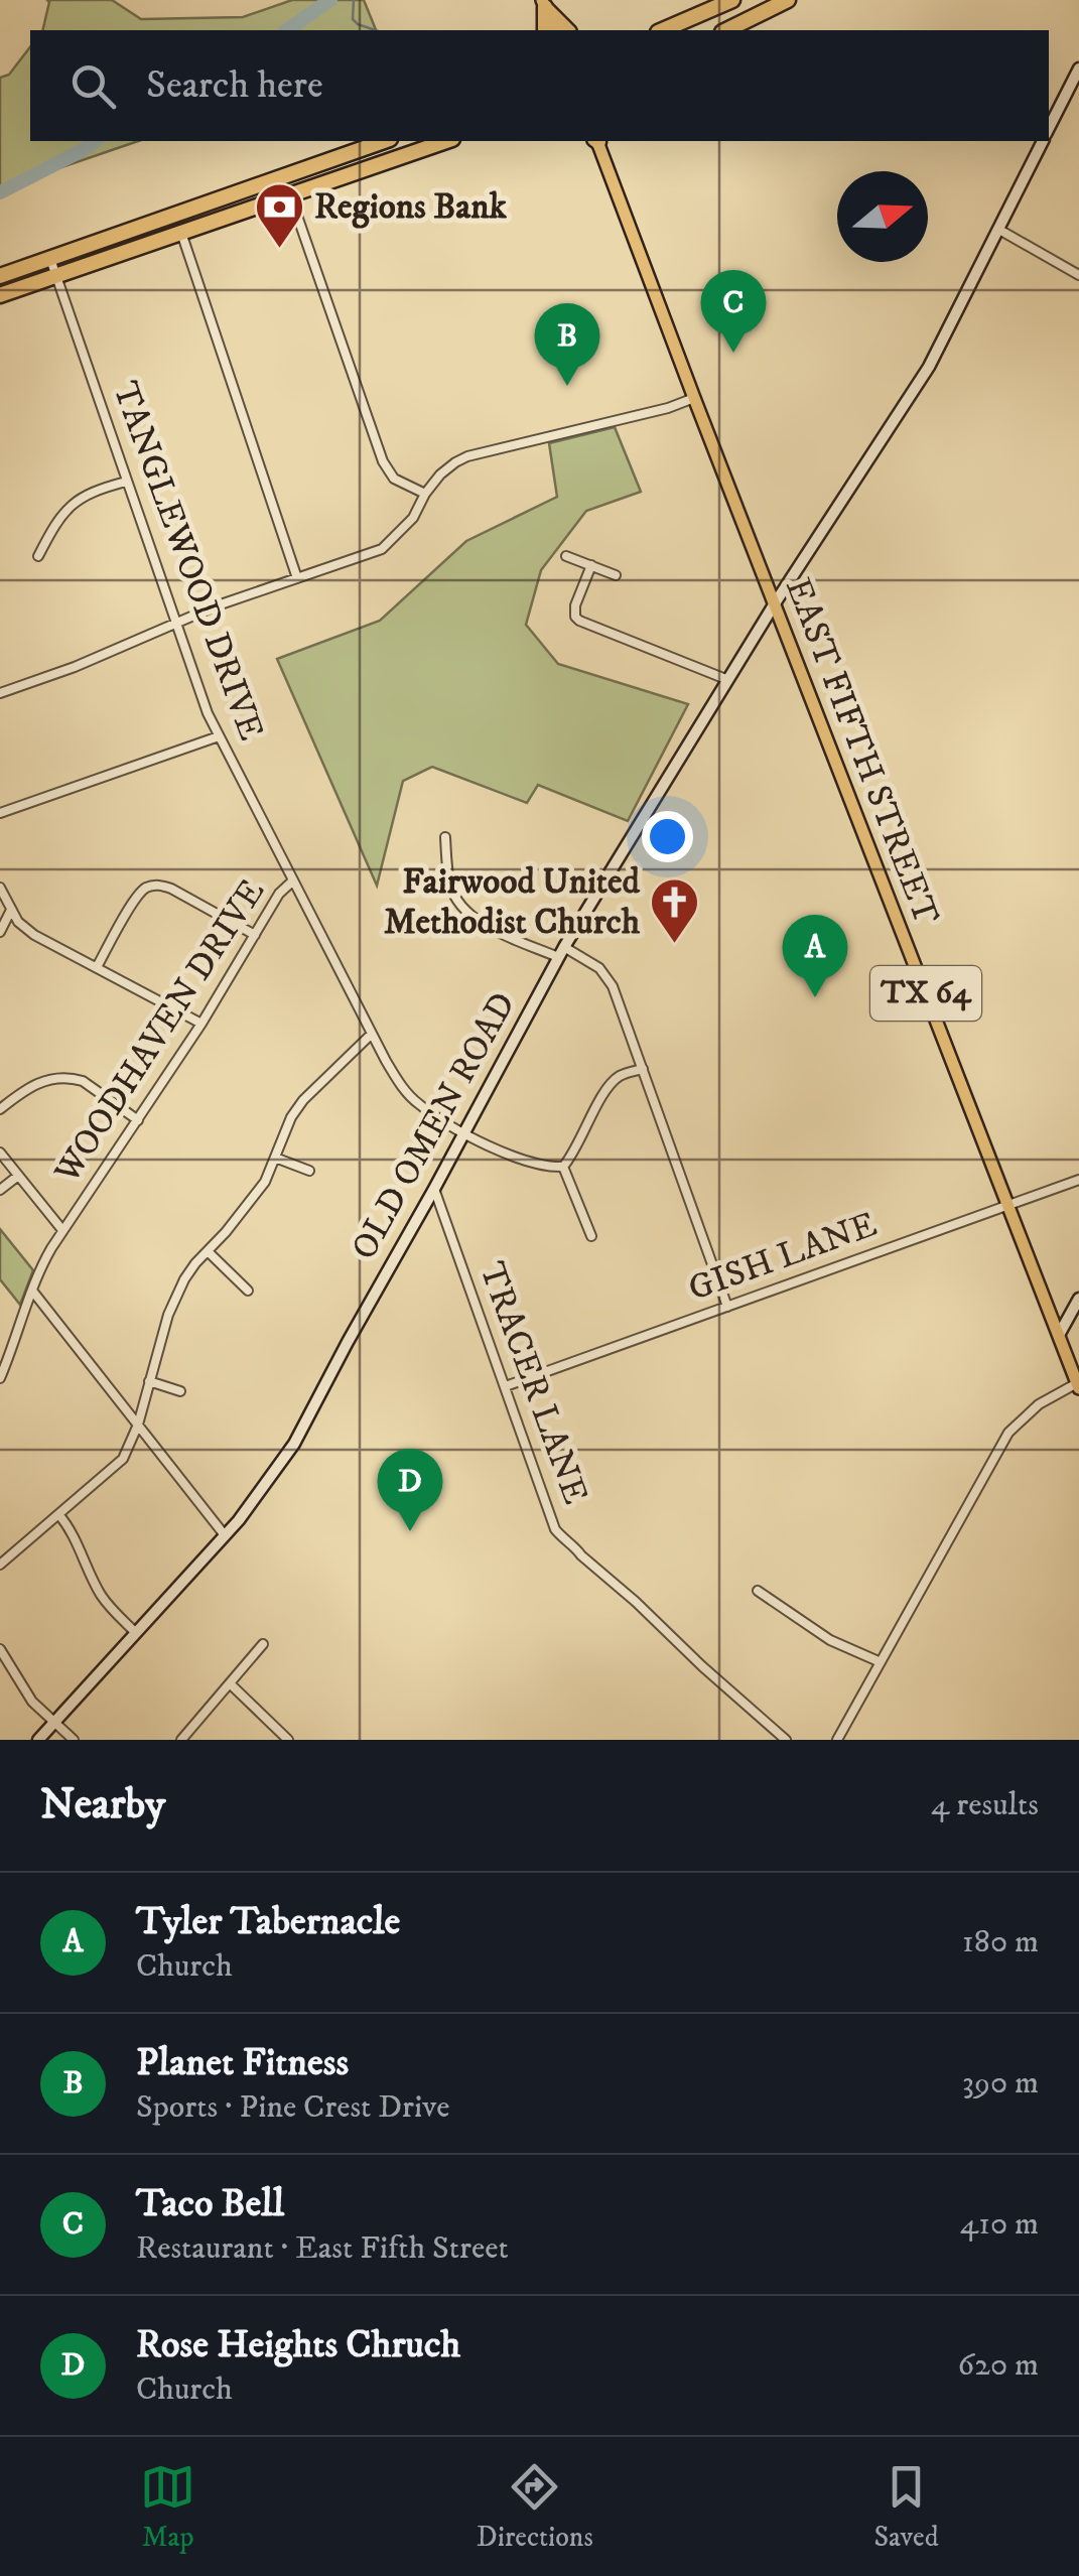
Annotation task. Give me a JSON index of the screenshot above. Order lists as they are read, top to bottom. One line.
{"streets":{"main road":["EAST FIFTH STREET","TX 64"],"street":["TANGLEWOOD DRIVE","WOODHAVEN DRIVE","OLD OMEN ROAD","GISH LANE","TRACER LANE"]},"crossings":[["TANGLEWOOD DRIVE","WOODHAVEN DRIVE"],["TANGLEWOOD DRIVE","OLD OMEN ROAD"],["EAST FIFTH STREET","OLD OMEN ROAD"],["EAST FIFTH STREET","GISH LANE"],["OLD OMEN ROAD","TRACER LANE"],["GISH LANE","TRACER LANE"]],"places":{"bank":["Regions Bank"],"church":["Fairwood United Methodist Church"]},"north":"right","page":{"search":"Search here","pins":["C","B","A","D"],"heading":["Nearby","4 results"],"list":[{"mark":"A","name":"Tyler Tabernacle","note":"Church","value":"180 m"},{"mark":"B","name":"Planet Fitness","note":"Sports · Pine Crest Drive","value":"390 m"},{"mark":"C","name":"Taco Bell","note":"Restaurant · East Fifth Street","value":"410 m"},{"mark":"D","name":"Rose Heights Chruch","note":"Church","value":"620 m"}],"nav":["Map","Directions","Saved"]}}
